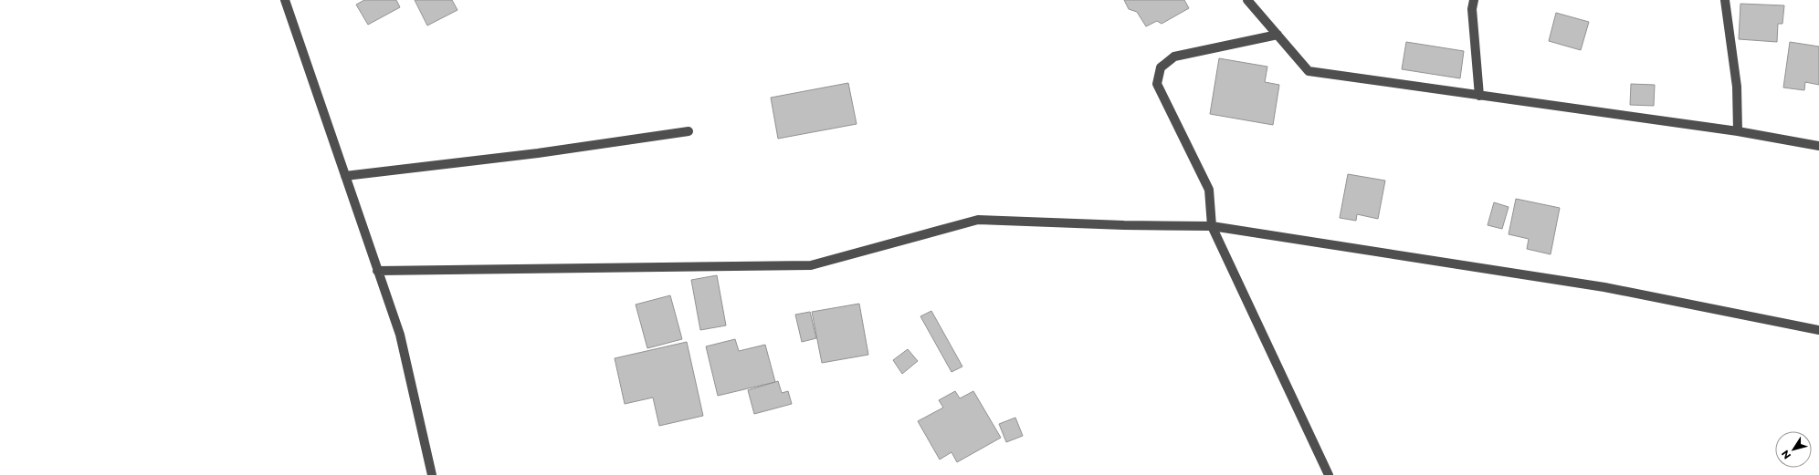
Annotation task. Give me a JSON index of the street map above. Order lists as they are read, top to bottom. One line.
{"north":"bottom left"}
